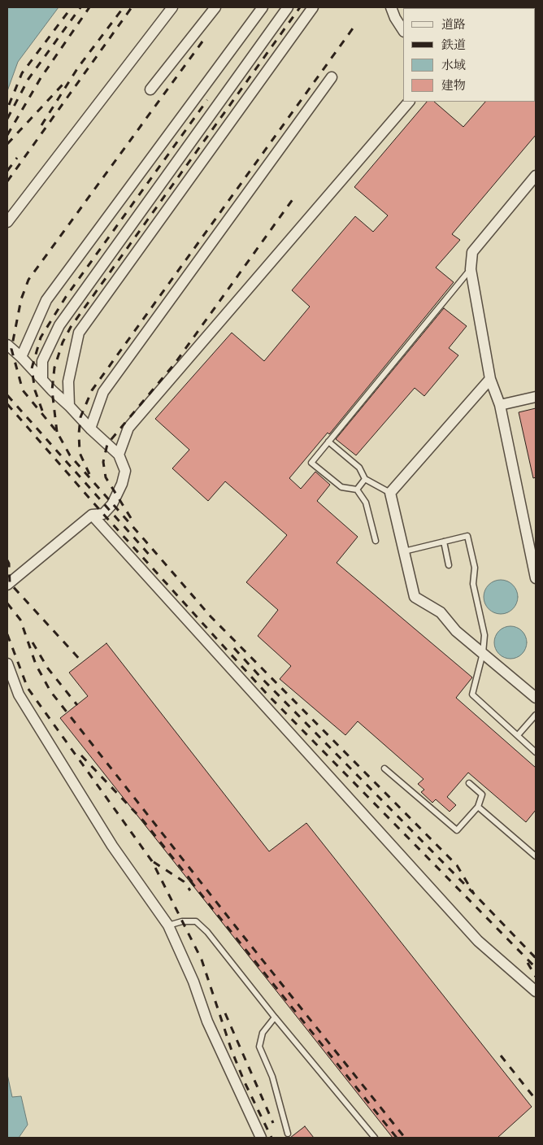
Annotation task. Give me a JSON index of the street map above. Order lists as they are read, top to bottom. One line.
{"legend":["道路","鉄道","水域","建物"]}
